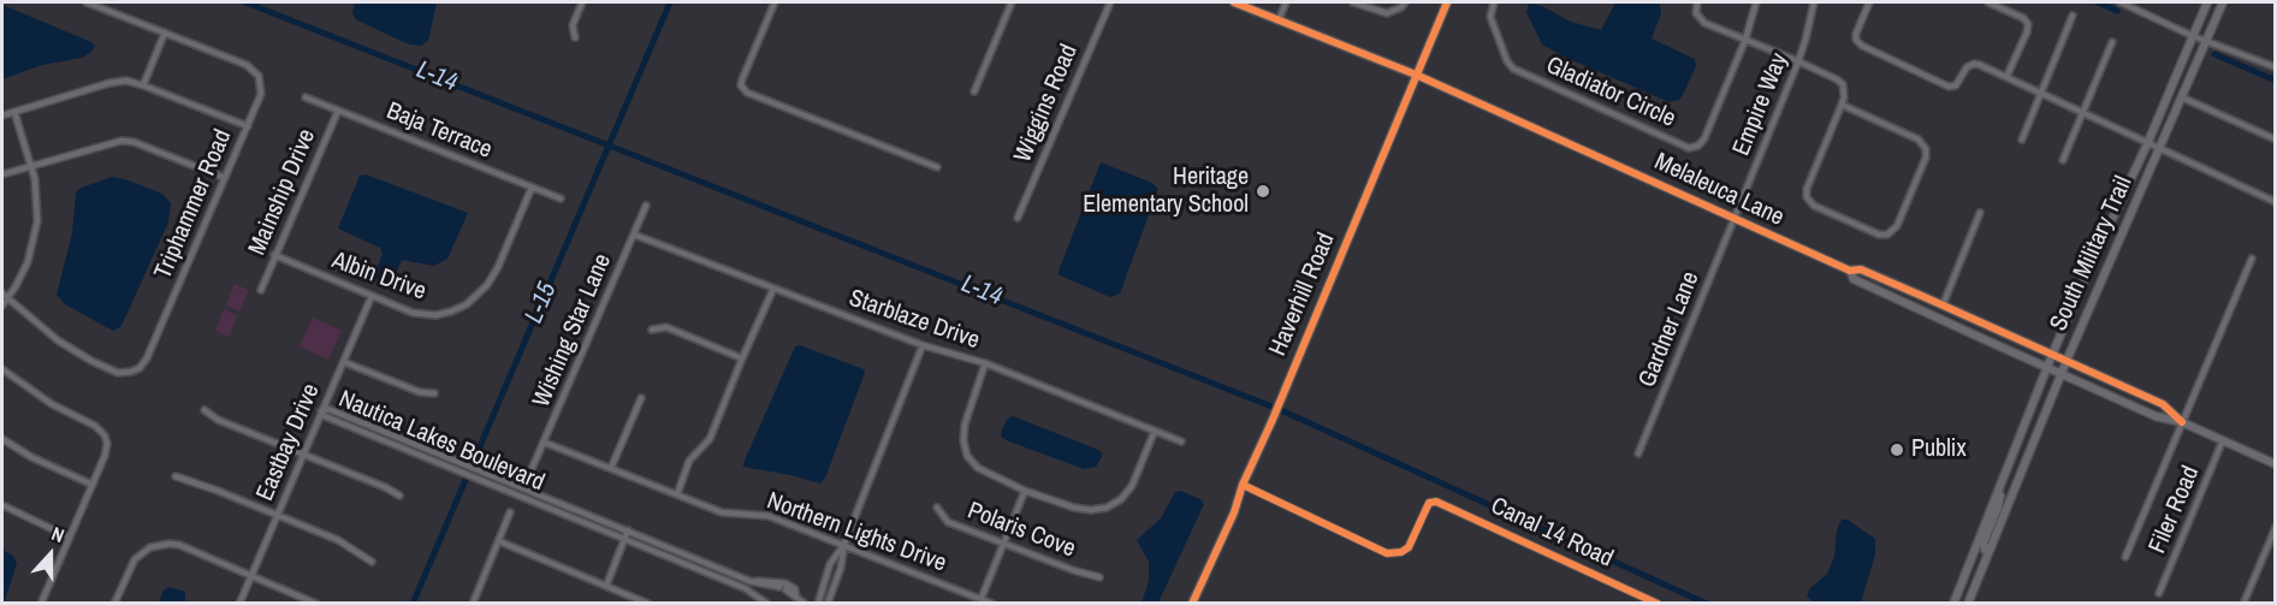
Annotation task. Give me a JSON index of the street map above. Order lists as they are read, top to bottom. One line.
{"streets":{"street":["Gladiator Circle","Wiggins Road","Empire Way","Baja Terrace","Melaleuca Lane","Mainship Drive","Triphammer Road","South Military Trail","Albin Drive","Haverhill Road","Starblaze Drive","Gardner Lane","Wishing Star Lane","Nautica Lakes Boulevard","Eastbay Drive","Filer Road","Polaris Cove","Northern Lights Drive","Canal 14 Road"]},"crossings":[["Empire Way","Melaleuca Lane"],["Empire Way","Gardner Lane"],["Baja Terrace","Mainship Drive"],["Baja Terrace","Albin Drive"],["Melaleuca Lane","South Military Trail"],["Melaleuca Lane","Haverhill Road"],["Melaleuca Lane","Gardner Lane"],["Melaleuca Lane","Filer Road"],["Mainship Drive","Albin Drive"],["Albin Drive","Eastbay Drive"],["Haverhill Road","Canal 14 Road"],["Starblaze Drive","Wishing Star Lane"],["Wishing Star Lane","Northern Lights Drive"],["Nautica Lakes Boulevard","Eastbay Drive"]],"water":["L-14","L-15"],"places":["Heritage Elementary School","Publix"],"north":"top"}
